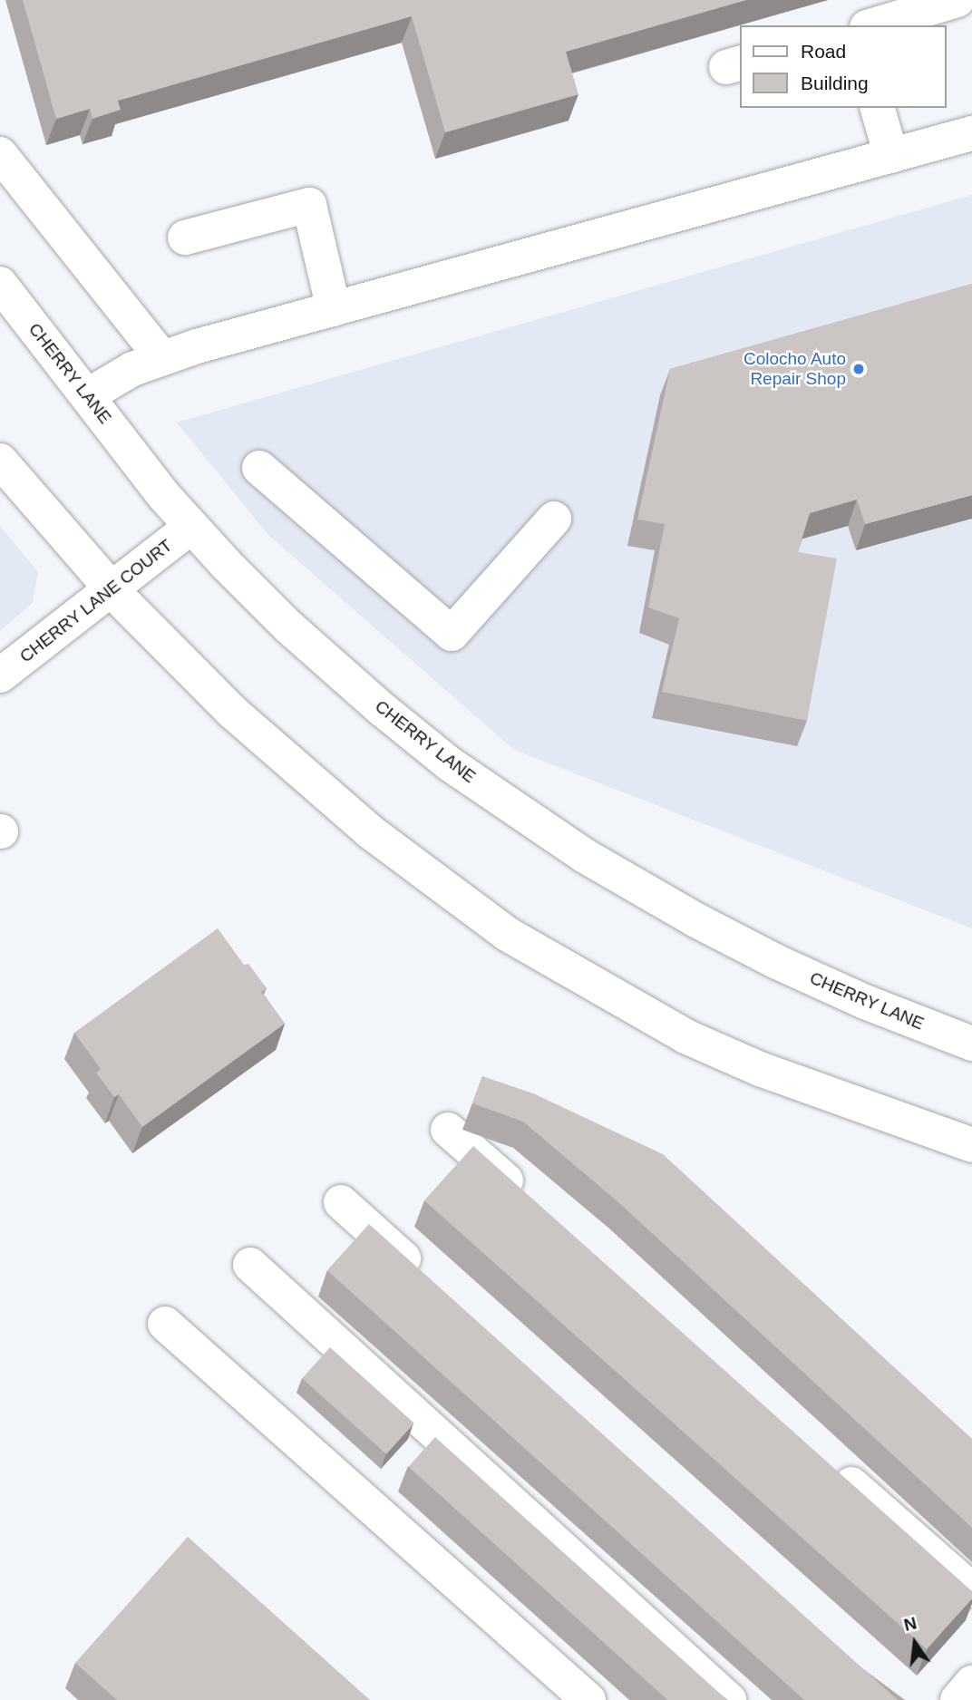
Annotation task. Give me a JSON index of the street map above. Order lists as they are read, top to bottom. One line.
{"streets":{"main road":["CHERRY LANE","CHERRY LANE COURT"]},"crossings":[["CHERRY LANE","CHERRY LANE COURT"]],"places":["Colocho Auto Repair Shop"],"legend":["Road","Building"],"north":"top"}
